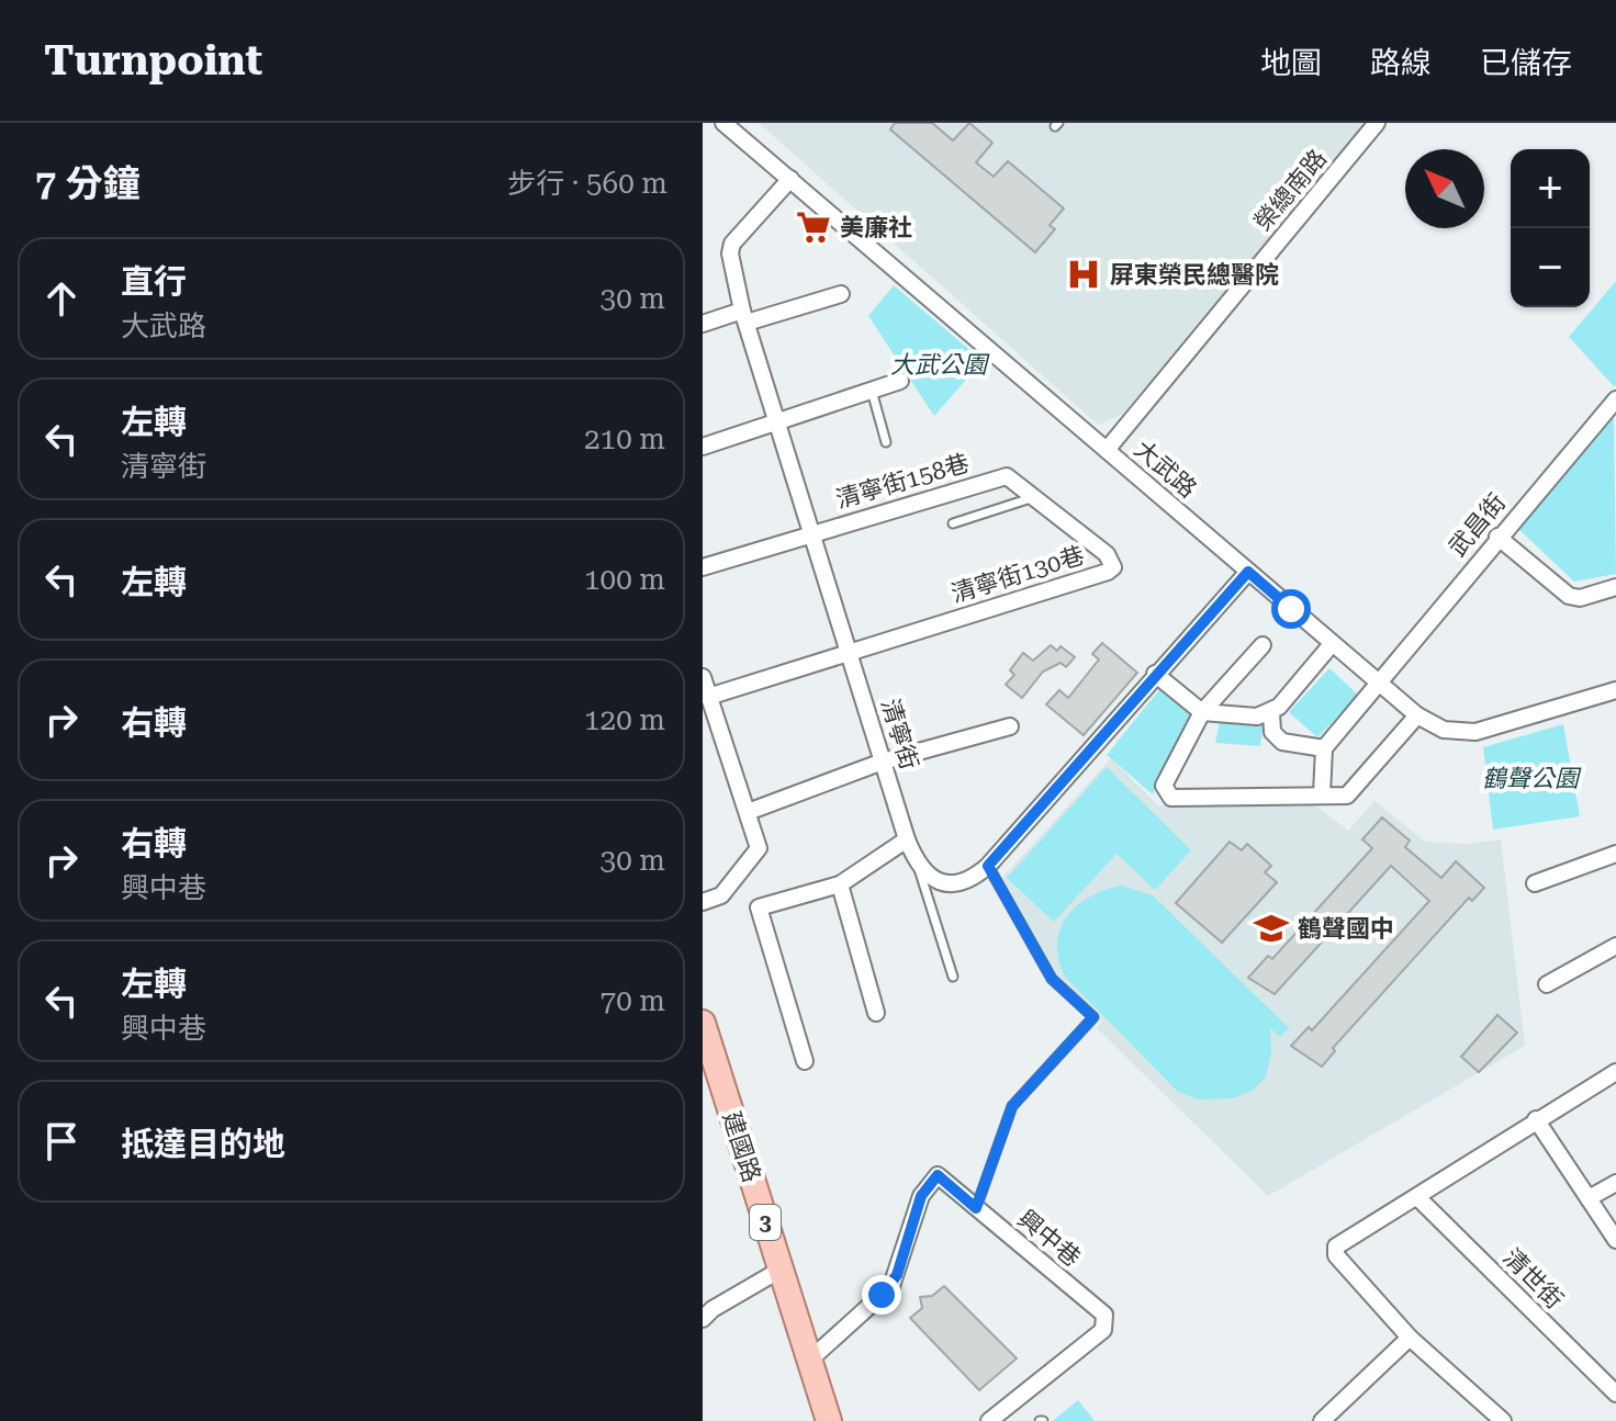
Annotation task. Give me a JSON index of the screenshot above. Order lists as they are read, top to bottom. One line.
{"streets":{"main road":["建國路","3"],"street":["榮總南路","大武路","清寧街158巷","武昌街","清寧街130巷","清寧街","興中巷","清世街"]},"crossings":[["榮總南路","大武路"],["大武路","武昌街"],["大武路","清寧街"],["清寧街158巷","清寧街130巷"],["清寧街158巷","清寧街"],["清寧街130巷","清寧街"],["建國路","興中巷"]],"parks":["大武公園","鶴聲公園"],"places":{"supermarket":["美廉社"],"hospital":["屏東榮民總醫院"],"school or university":["鶴聲國中"]},"north":"top left","page":{"header":"Turnpoint","nav":["地圖","路線","已儲存"],"heading":["7 分鐘","步行 · 560 m"],"map_buttons":["+","−"],"list":[["直行","大武路","30 m"],["左轉","清寧街","210 m"],["左轉","100 m"],["右轉","120 m"],["右轉","興中巷","30 m"],["左轉","興中巷","70 m"],"抵達目的地"]}}
